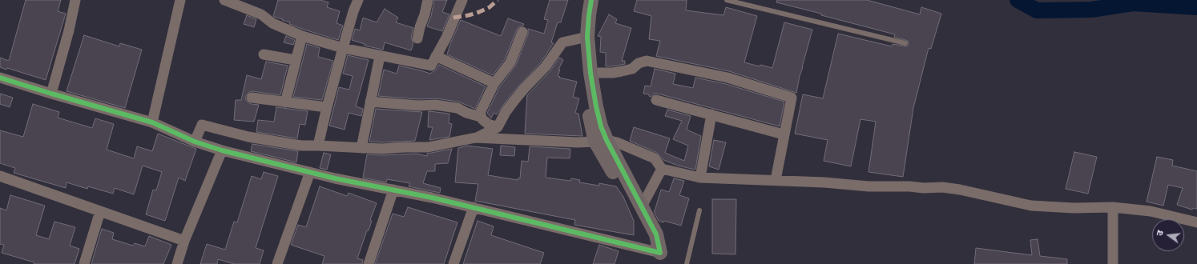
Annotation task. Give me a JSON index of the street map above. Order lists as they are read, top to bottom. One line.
{"north":"left"}
